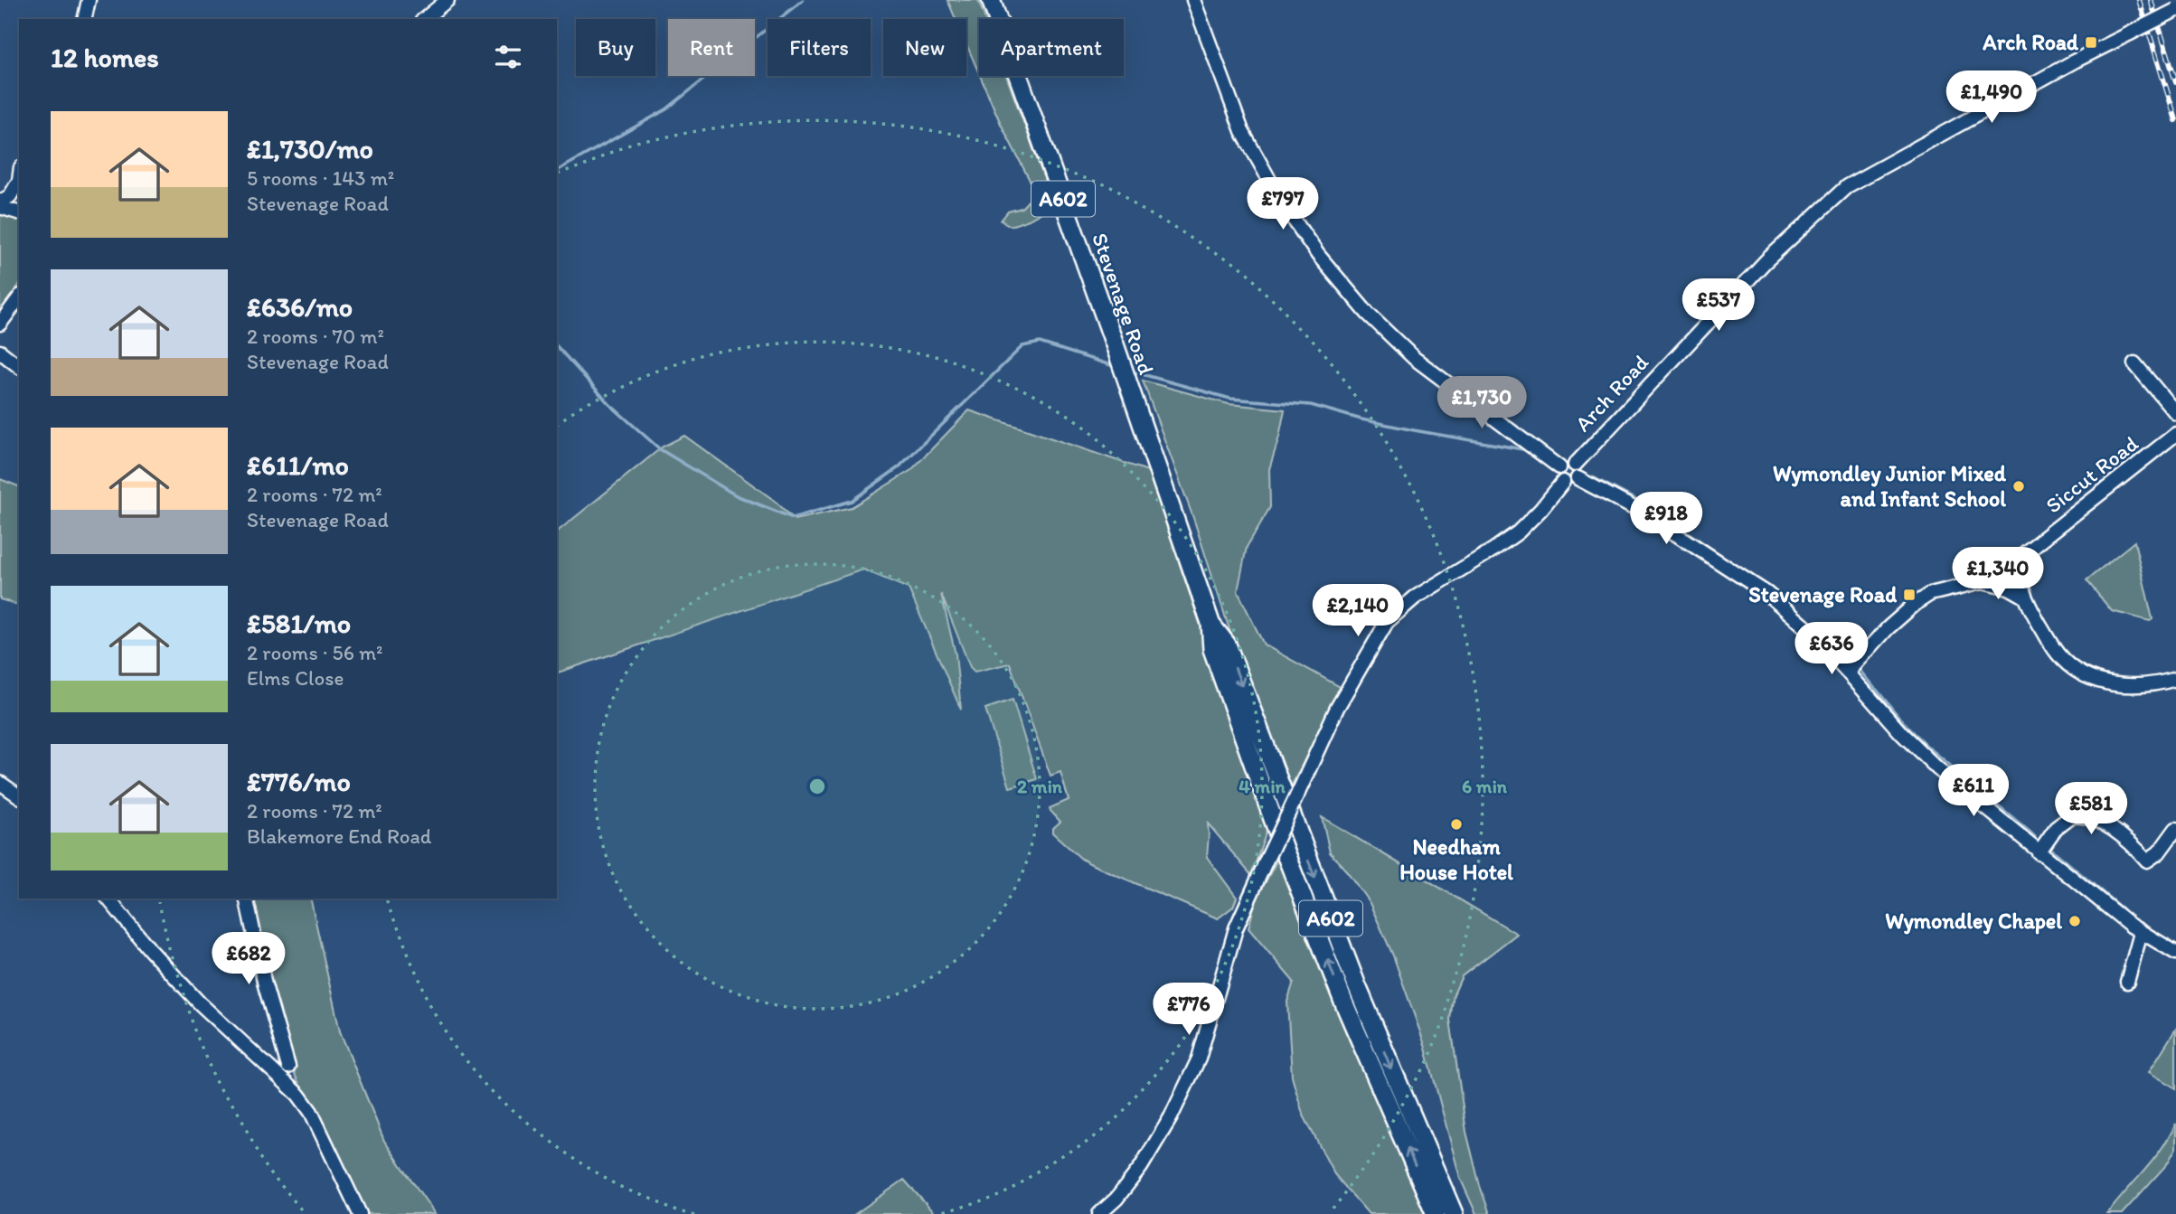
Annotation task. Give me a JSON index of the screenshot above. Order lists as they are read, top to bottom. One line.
{"streets":{"main road":["A602","Stevenage Road"],"street":["Arch Road","Siccut Road"]},"crossings":[["A602","Stevenage Road"]],"places":{"transit":["Arch Road","Stevenage Road"],"other":["Wymondley Junior Mixed and Infant School","Needham House Hotel","Wymondley Chapel"]},"page":{"chip":["Buy","Rent","Filters","New","Apartment"],"heading":"12 homes","price":["£1,490","£797","£537","£1,730","£918","£1,340","£2,140","£636","£611","£581","£682","£776"],"list":[{"name":"£1,730/mo","note":"5 rooms · 143 m² · Stevenage Road"},{"name":"£636/mo","note":"2 rooms · 70 m² · Stevenage Road"},{"name":"£611/mo","note":"2 rooms · 72 m² · Stevenage Road"},{"name":"£581/mo","note":"2 rooms · 56 m² · Elms Close"},{"name":"£776/mo","note":"2 rooms · 72 m² · Blakemore End Road"}]},"rings":["2 min","4 min","6 min"]}
